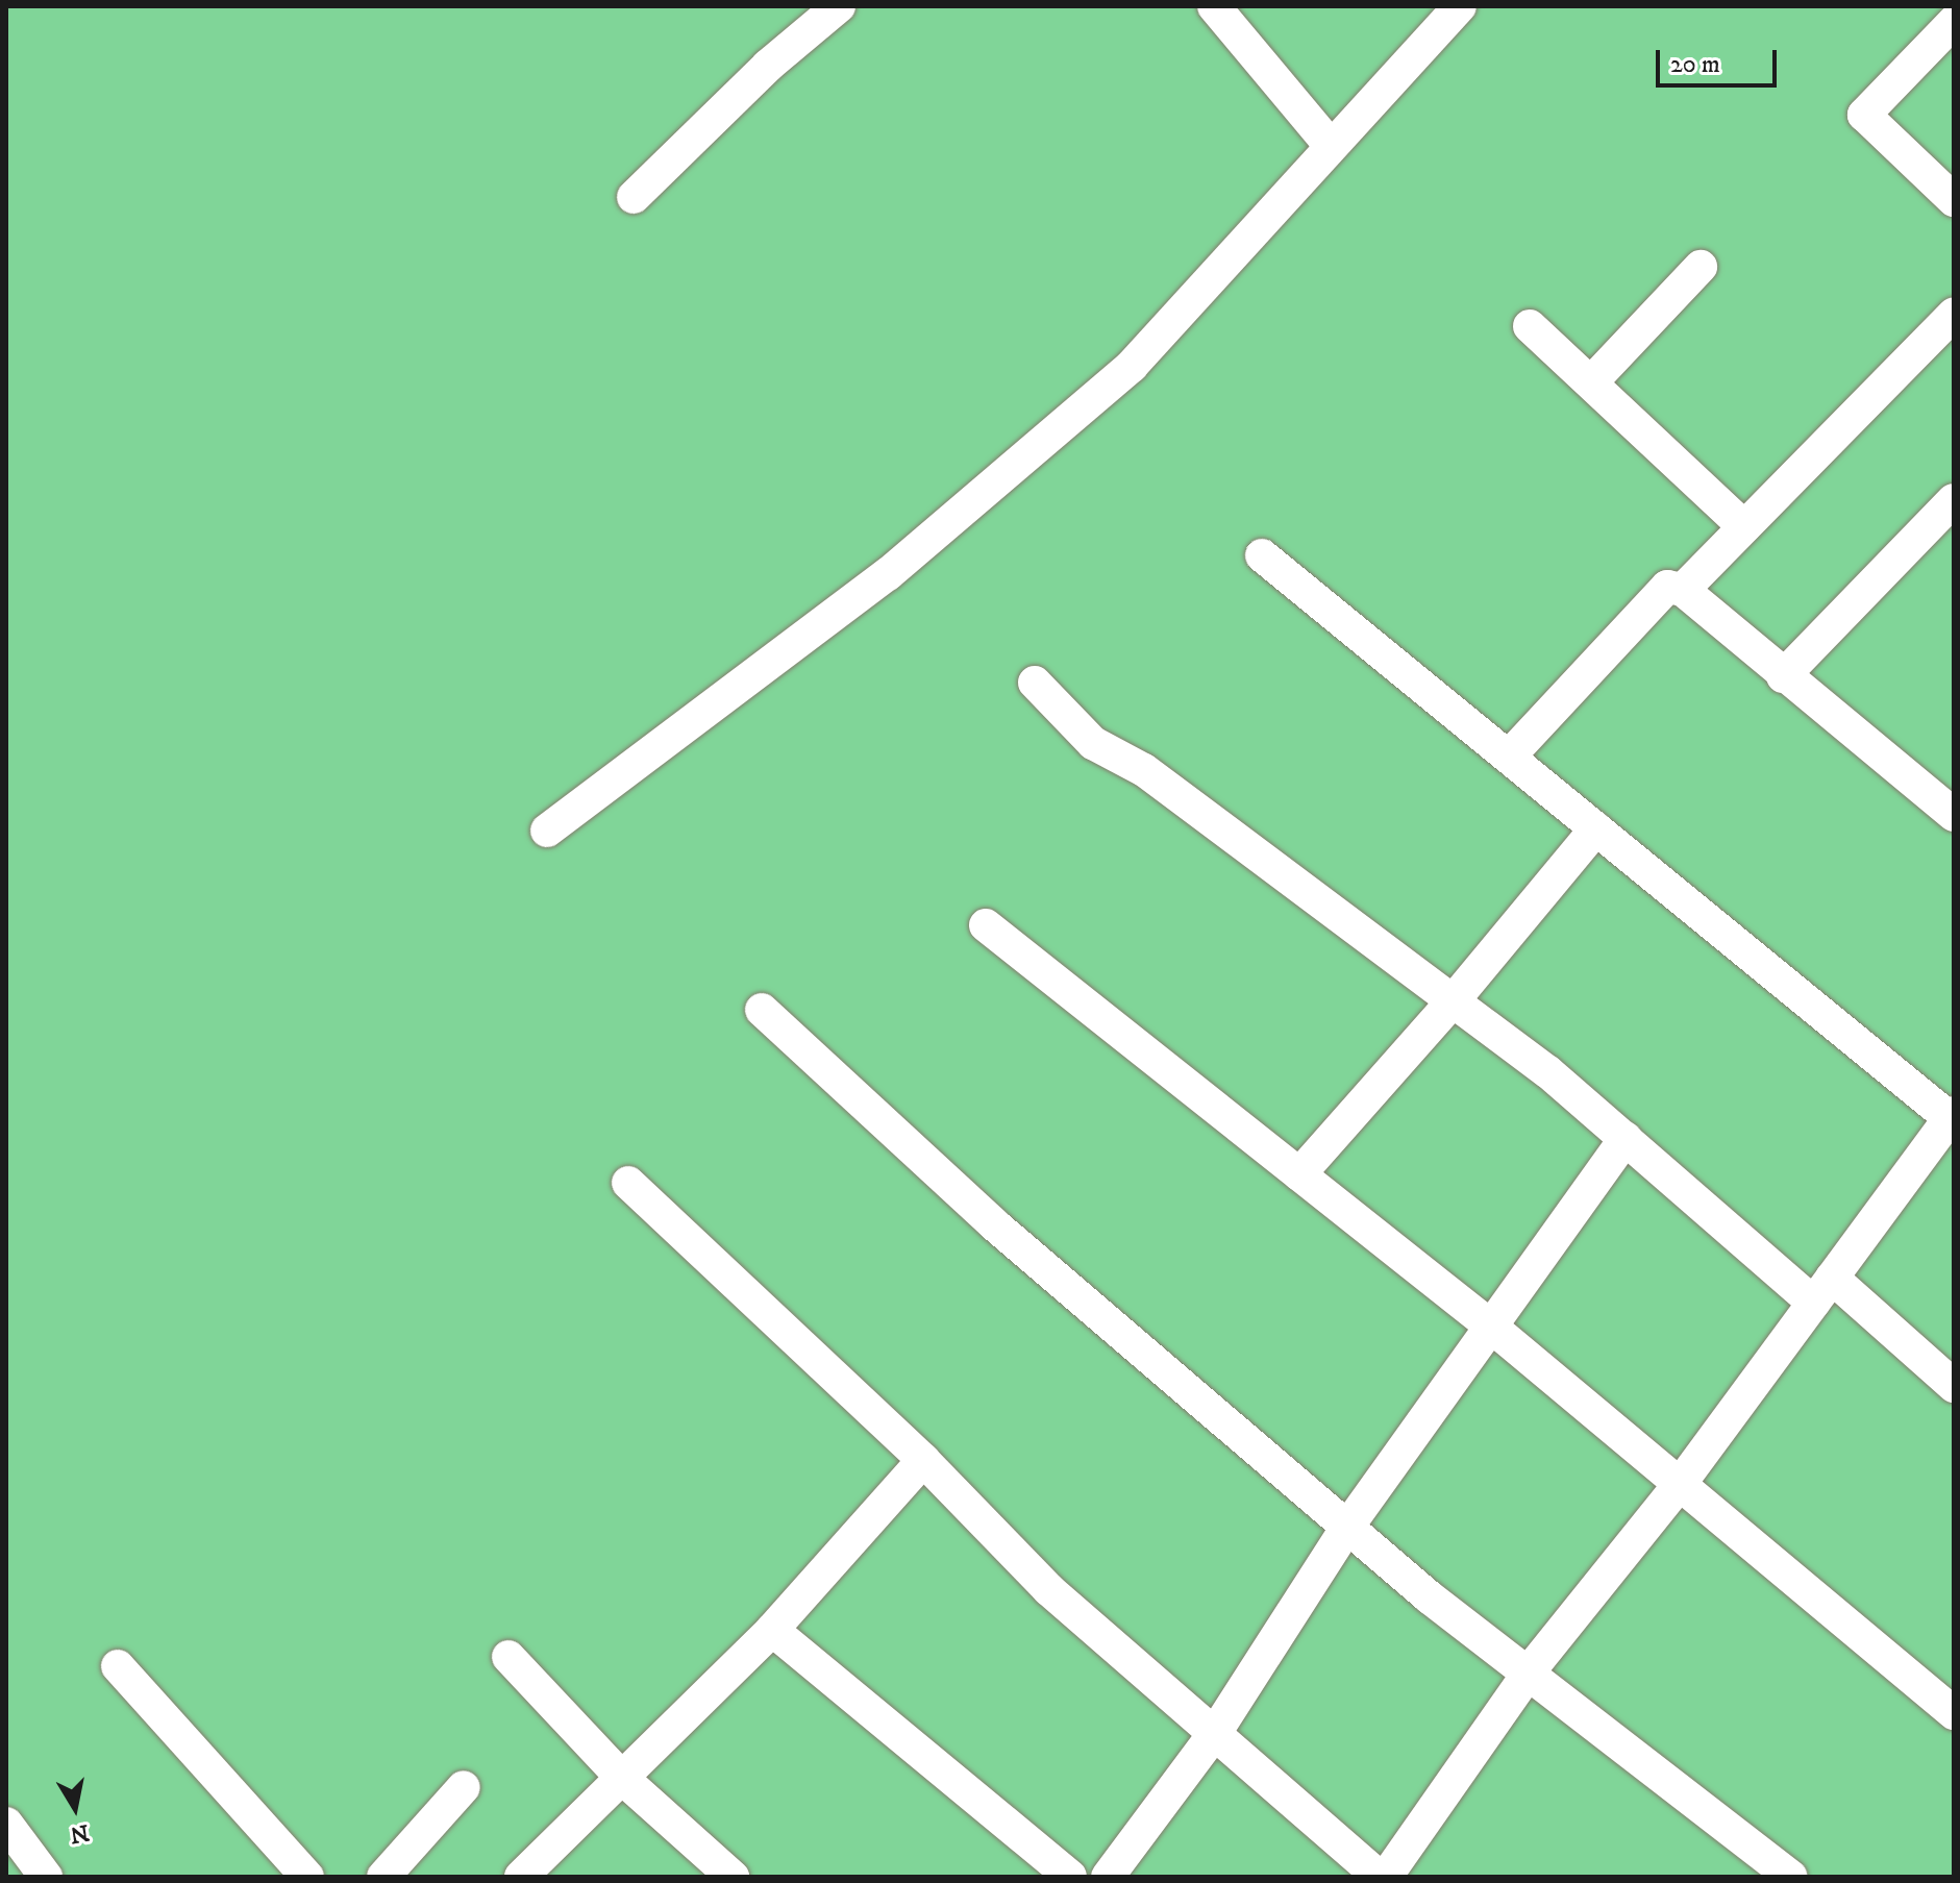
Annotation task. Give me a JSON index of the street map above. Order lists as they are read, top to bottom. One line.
{"scale_bar":"20 m","north":"bottom"}
